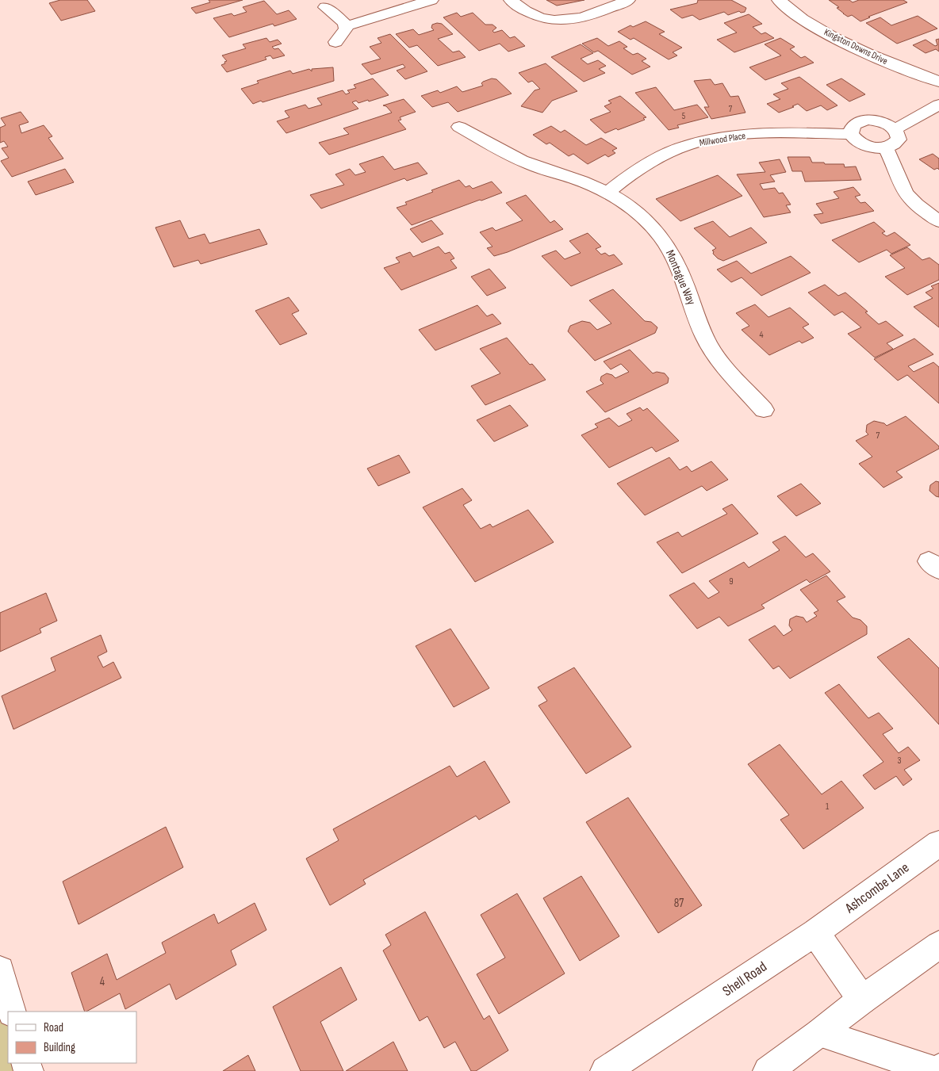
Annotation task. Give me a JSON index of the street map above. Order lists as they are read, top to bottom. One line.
{"streets":{"street":["Kingston Downs Drive","Millwood Place","Montague Way","Ashcombe Lane","Shell Road"]},"crossings":[["Millwood Place","Montague Way"],["Ashcombe Lane","Shell Road"]],"house_numbers":["7","5","4","7","9","3","1","87","4"],"legend":["Road","Building"]}
